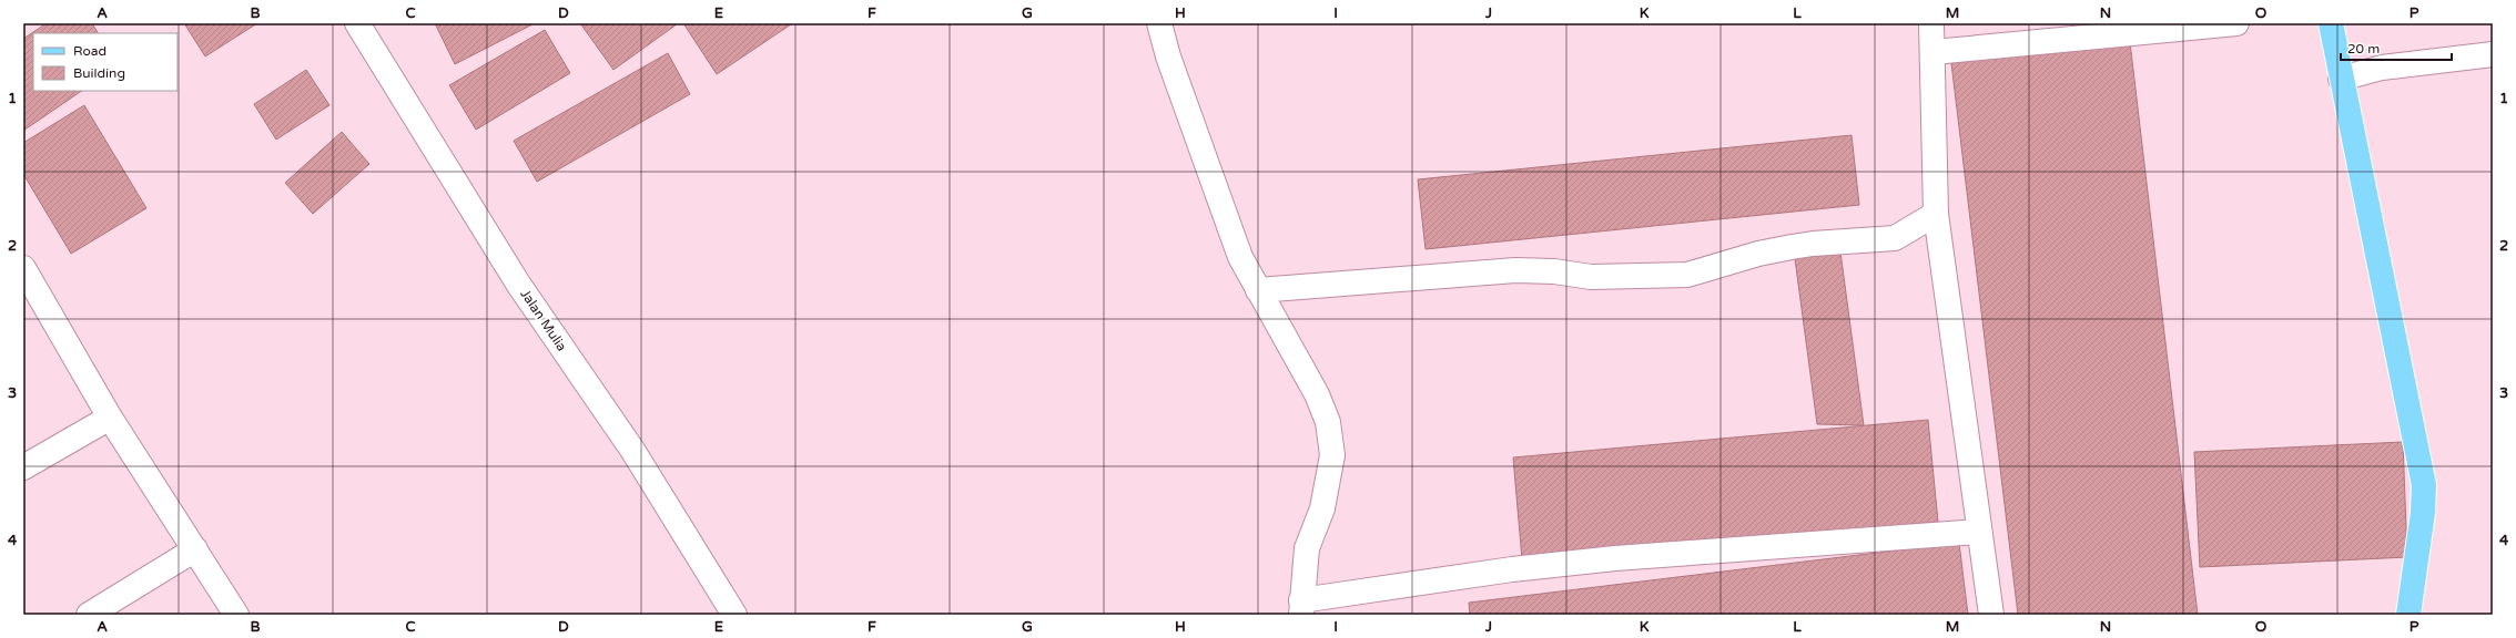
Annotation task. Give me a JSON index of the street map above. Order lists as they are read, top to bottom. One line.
{"streets":{"street":["Jalan Mulia"]},"legend":["Road","Building"],"scale_bar":"20 m","grid":{"columns":["A","B","C","D","E","F","G","H","I","J","K","L","M","N","O","P"],"rows":["1","2","3","4"]}}
